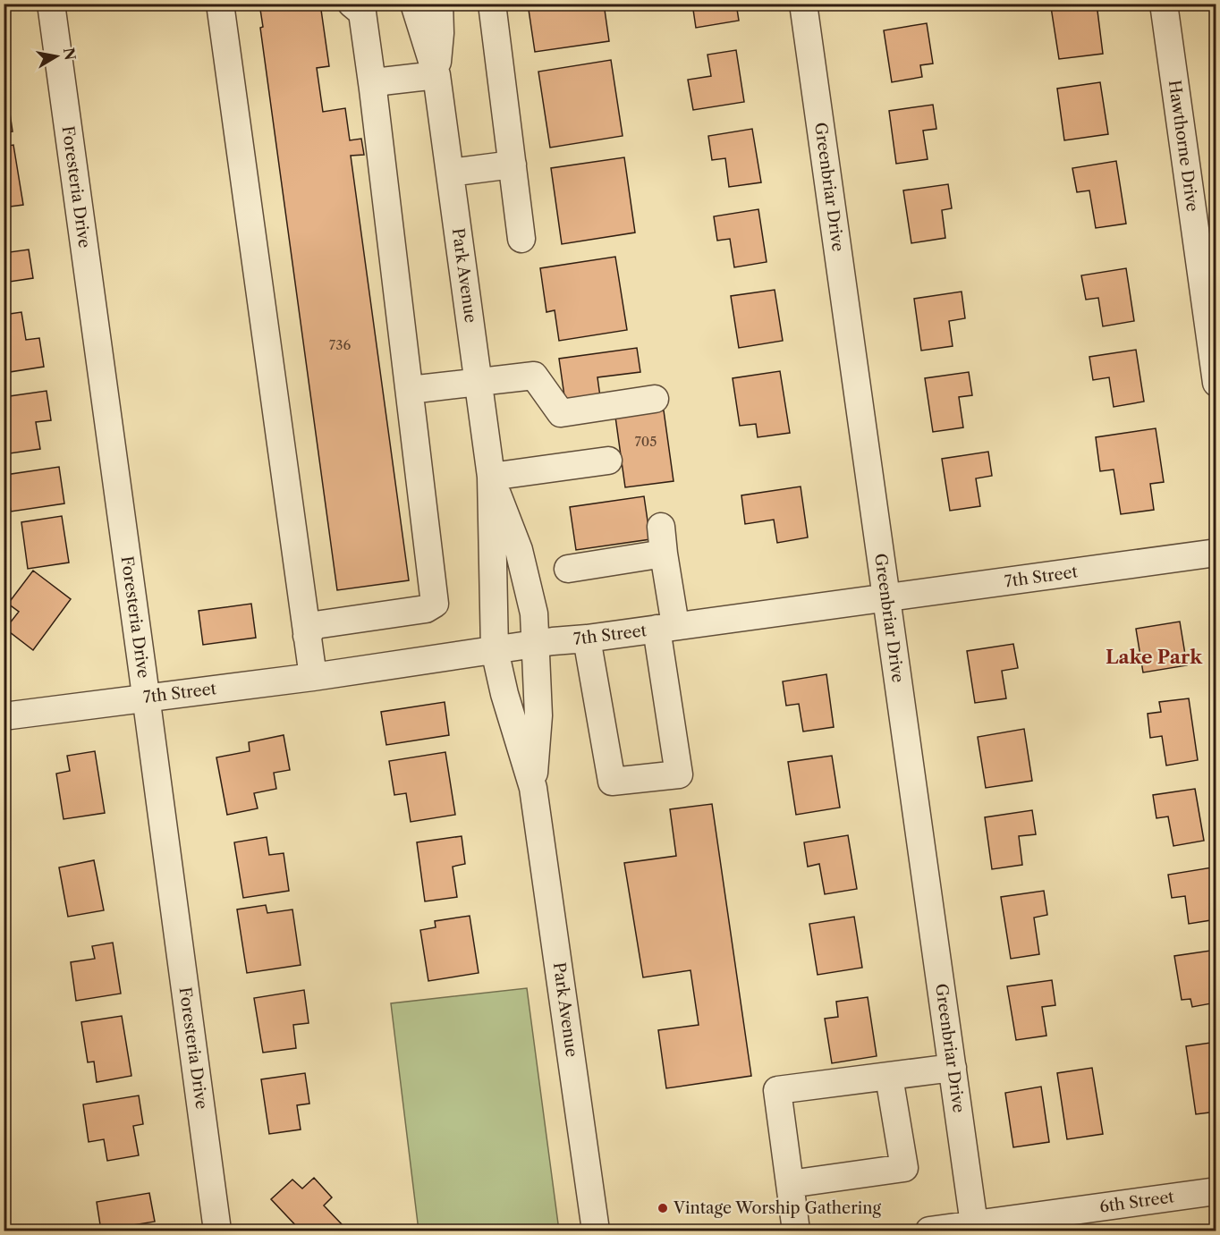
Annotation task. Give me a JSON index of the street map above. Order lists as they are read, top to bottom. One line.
{"streets":{"street":["Hawthorne Drive","Foresteria Drive","Greenbriar Drive","Park Avenue","7th Street","6th Street"]},"crossings":[["Foresteria Drive","7th Street"],["Greenbriar Drive","7th Street"],["Greenbriar Drive","6th Street"],["Park Avenue","7th Street"]],"districts":["Lake Park"],"places":["Vintage Worship Gathering"],"house_numbers":["736","705"],"north":"right"}
